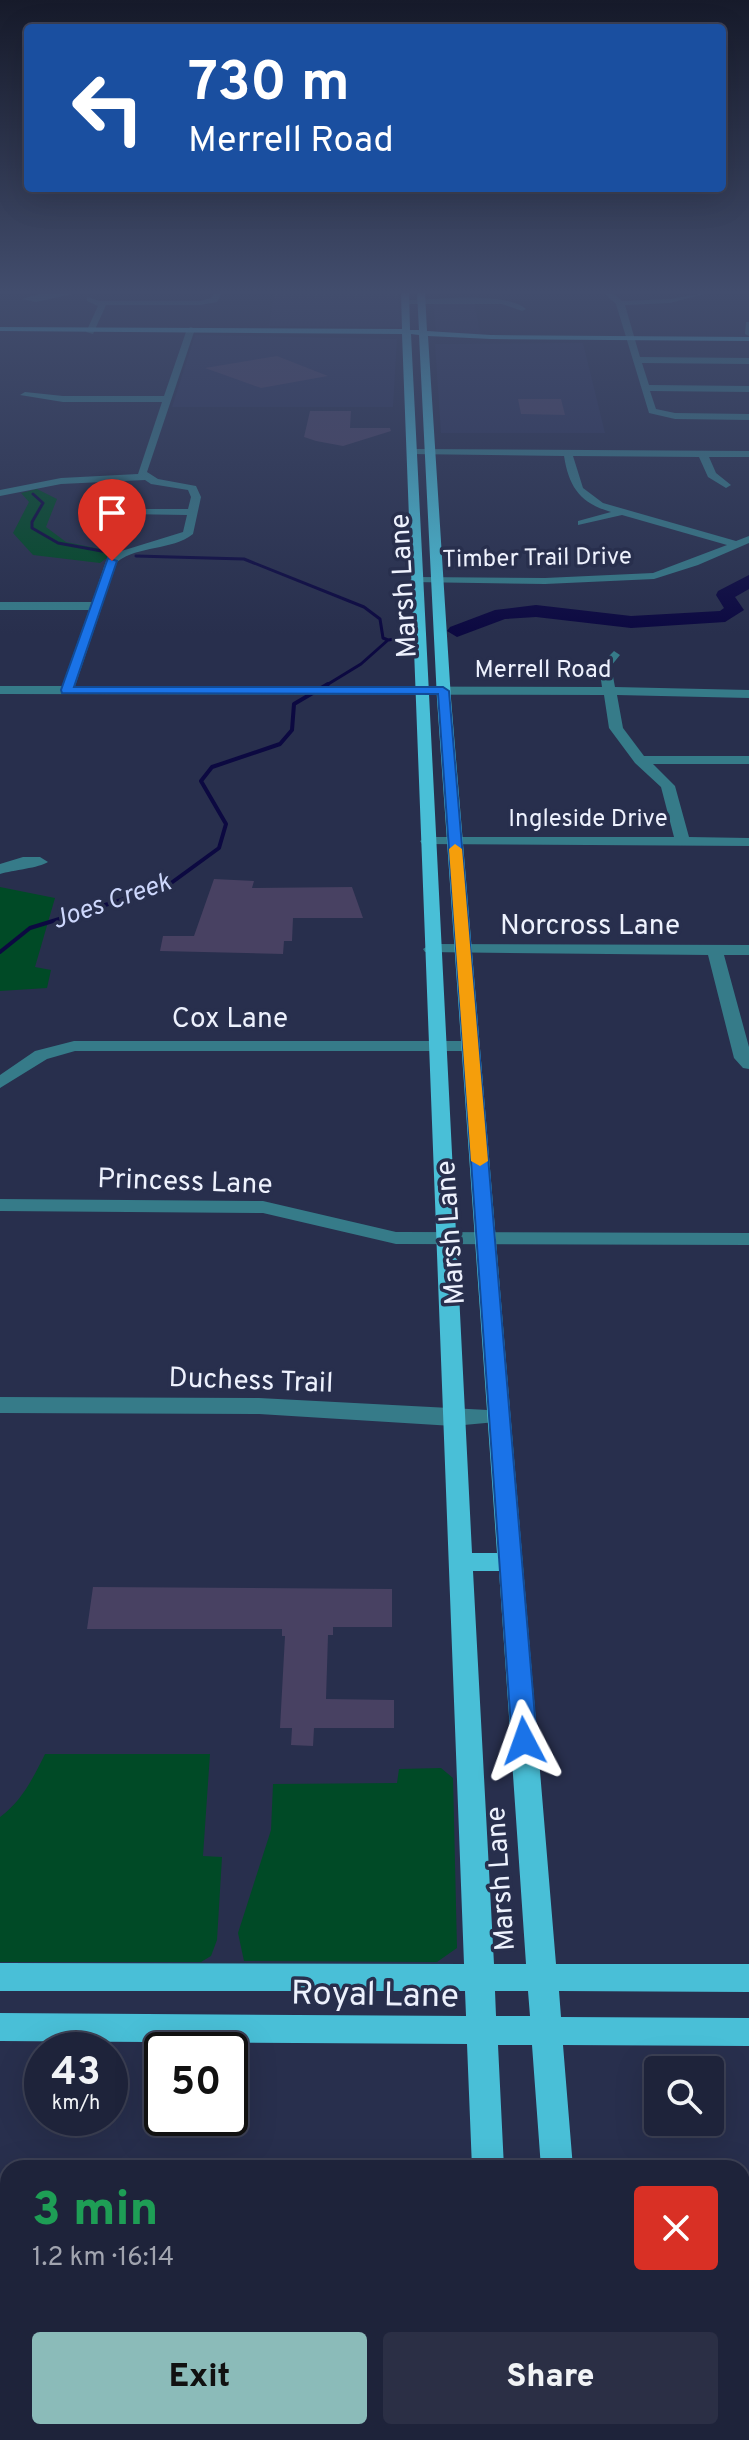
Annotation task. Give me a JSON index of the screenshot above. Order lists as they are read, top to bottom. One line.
{"streets":{"main road":["Marsh Lane","Royal Lane"],"street":["Timber Trail Drive","Merrell Road","Ingleside Drive","Norcross Lane","Cox Lane","Princess Lane","Duchess Trail"]},"crossings":[["Timber Trail Drive","Marsh Lane"],["Marsh Lane","Merrell Road"],["Marsh Lane","Ingleside Drive"],["Marsh Lane","Norcross Lane"],["Marsh Lane","Cox Lane"],["Marsh Lane","Princess Lane"],["Marsh Lane","Duchess Trail"],["Marsh Lane","Royal Lane"]],"water":["Joes Creek"],"page":{"turn":["730 m","Merrell Road"],"speed":"43 km/h","limit":"50","heading":["3 min","1.2 km · 16:14"],"buttons":["Exit","Share"]}}
